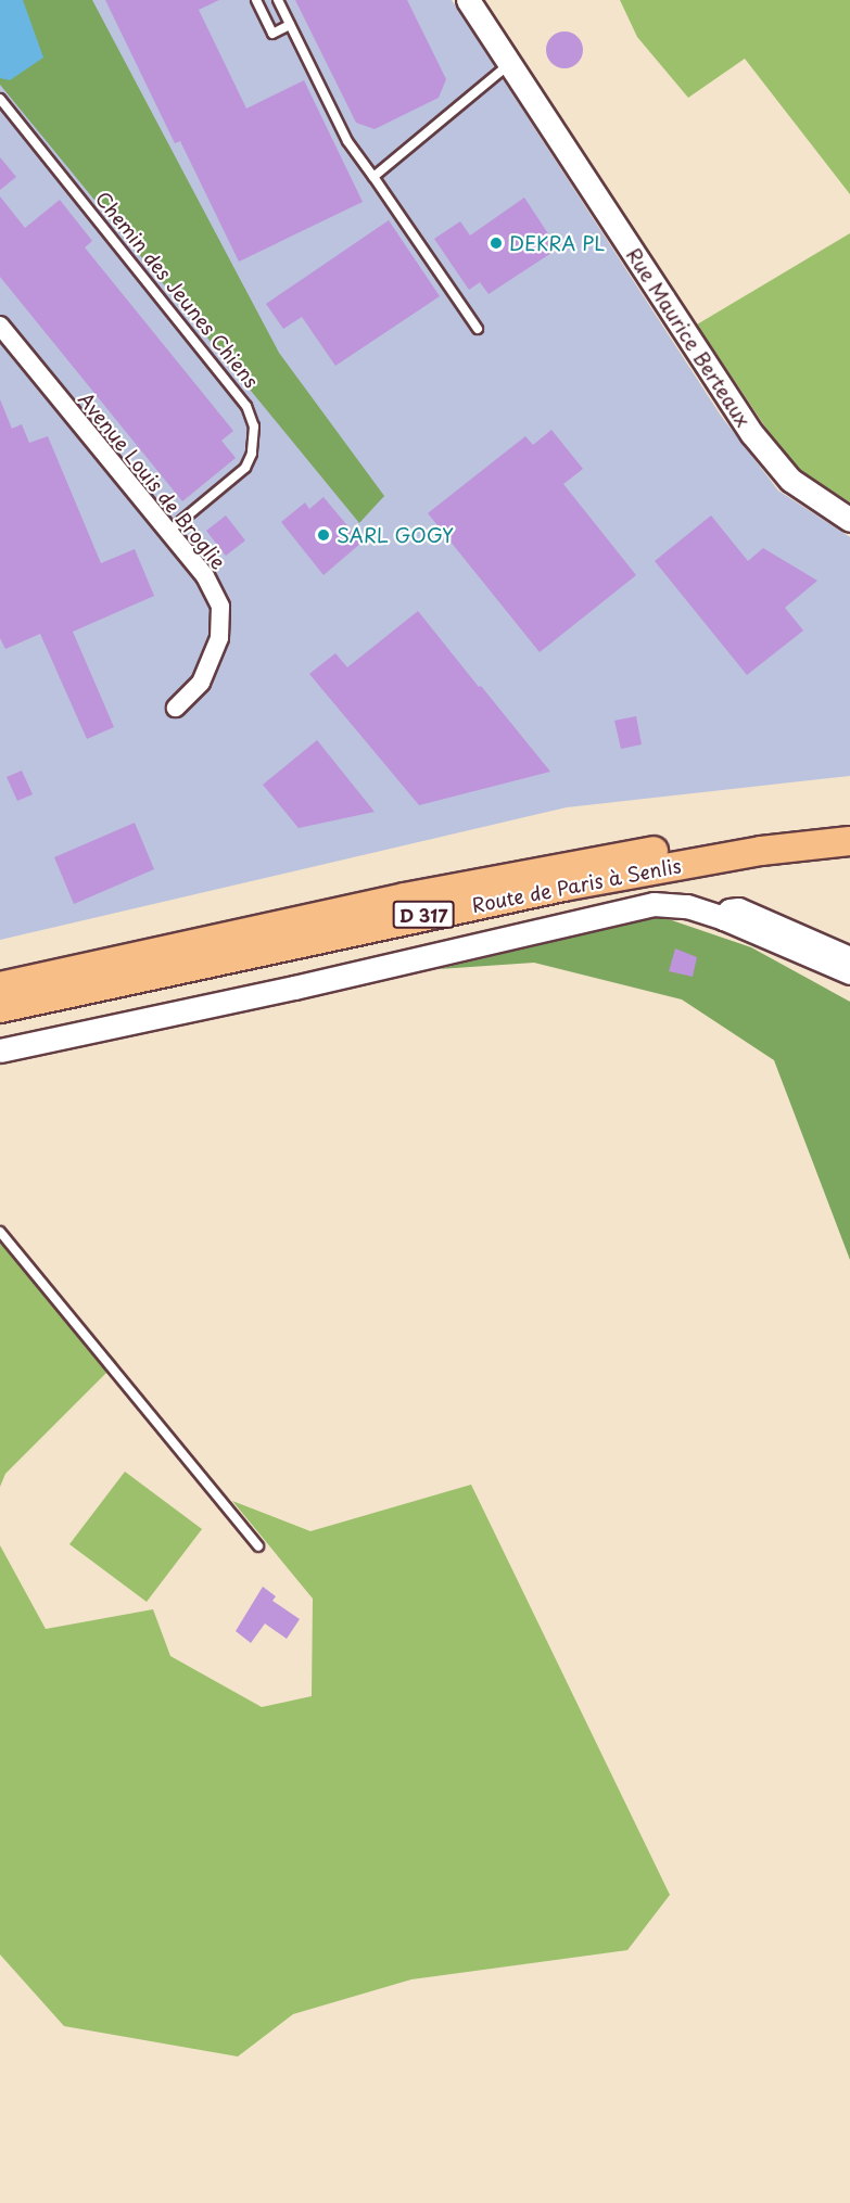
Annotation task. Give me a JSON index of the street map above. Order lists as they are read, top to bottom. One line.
{"streets":{"main road":["Route de Paris à Senlis","D 317"],"street":["Rue Maurice Berteaux","Avenue Louis de Broglie"],"lane":["Chemin des Jeunes Chiens"]},"crossings":[["Chemin des Jeunes Chiens","Avenue Louis de Broglie"]],"places":["DEKRA PL","SARL GOGY"]}
